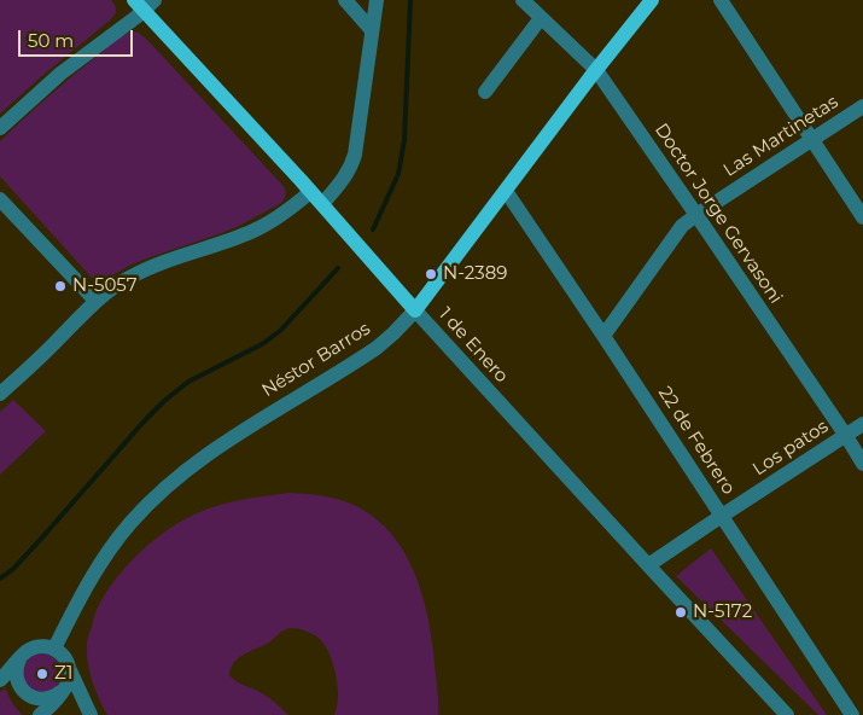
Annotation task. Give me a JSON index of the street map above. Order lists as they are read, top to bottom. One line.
{"streets":{"main road":["1 de Enero","Néstor Barros"],"street":["Las Martinetas","Doctor Jorge Gervasoni","22 de Febrero","Los patos"]},"crossings":[["Las Martinetas","Doctor Jorge Gervasoni"],["Las Martinetas","22 de Febrero"],["Doctor Jorge Gervasoni","Néstor Barros"],["Doctor Jorge Gervasoni","Los patos"],["1 de Enero","Néstor Barros"],["1 de Enero","Los patos"],["Néstor Barros","22 de Febrero"],["22 de Febrero","Los patos"]],"places":["N-2389","N-5057","N-5172","Z1"],"scale_bar":"50 m"}
